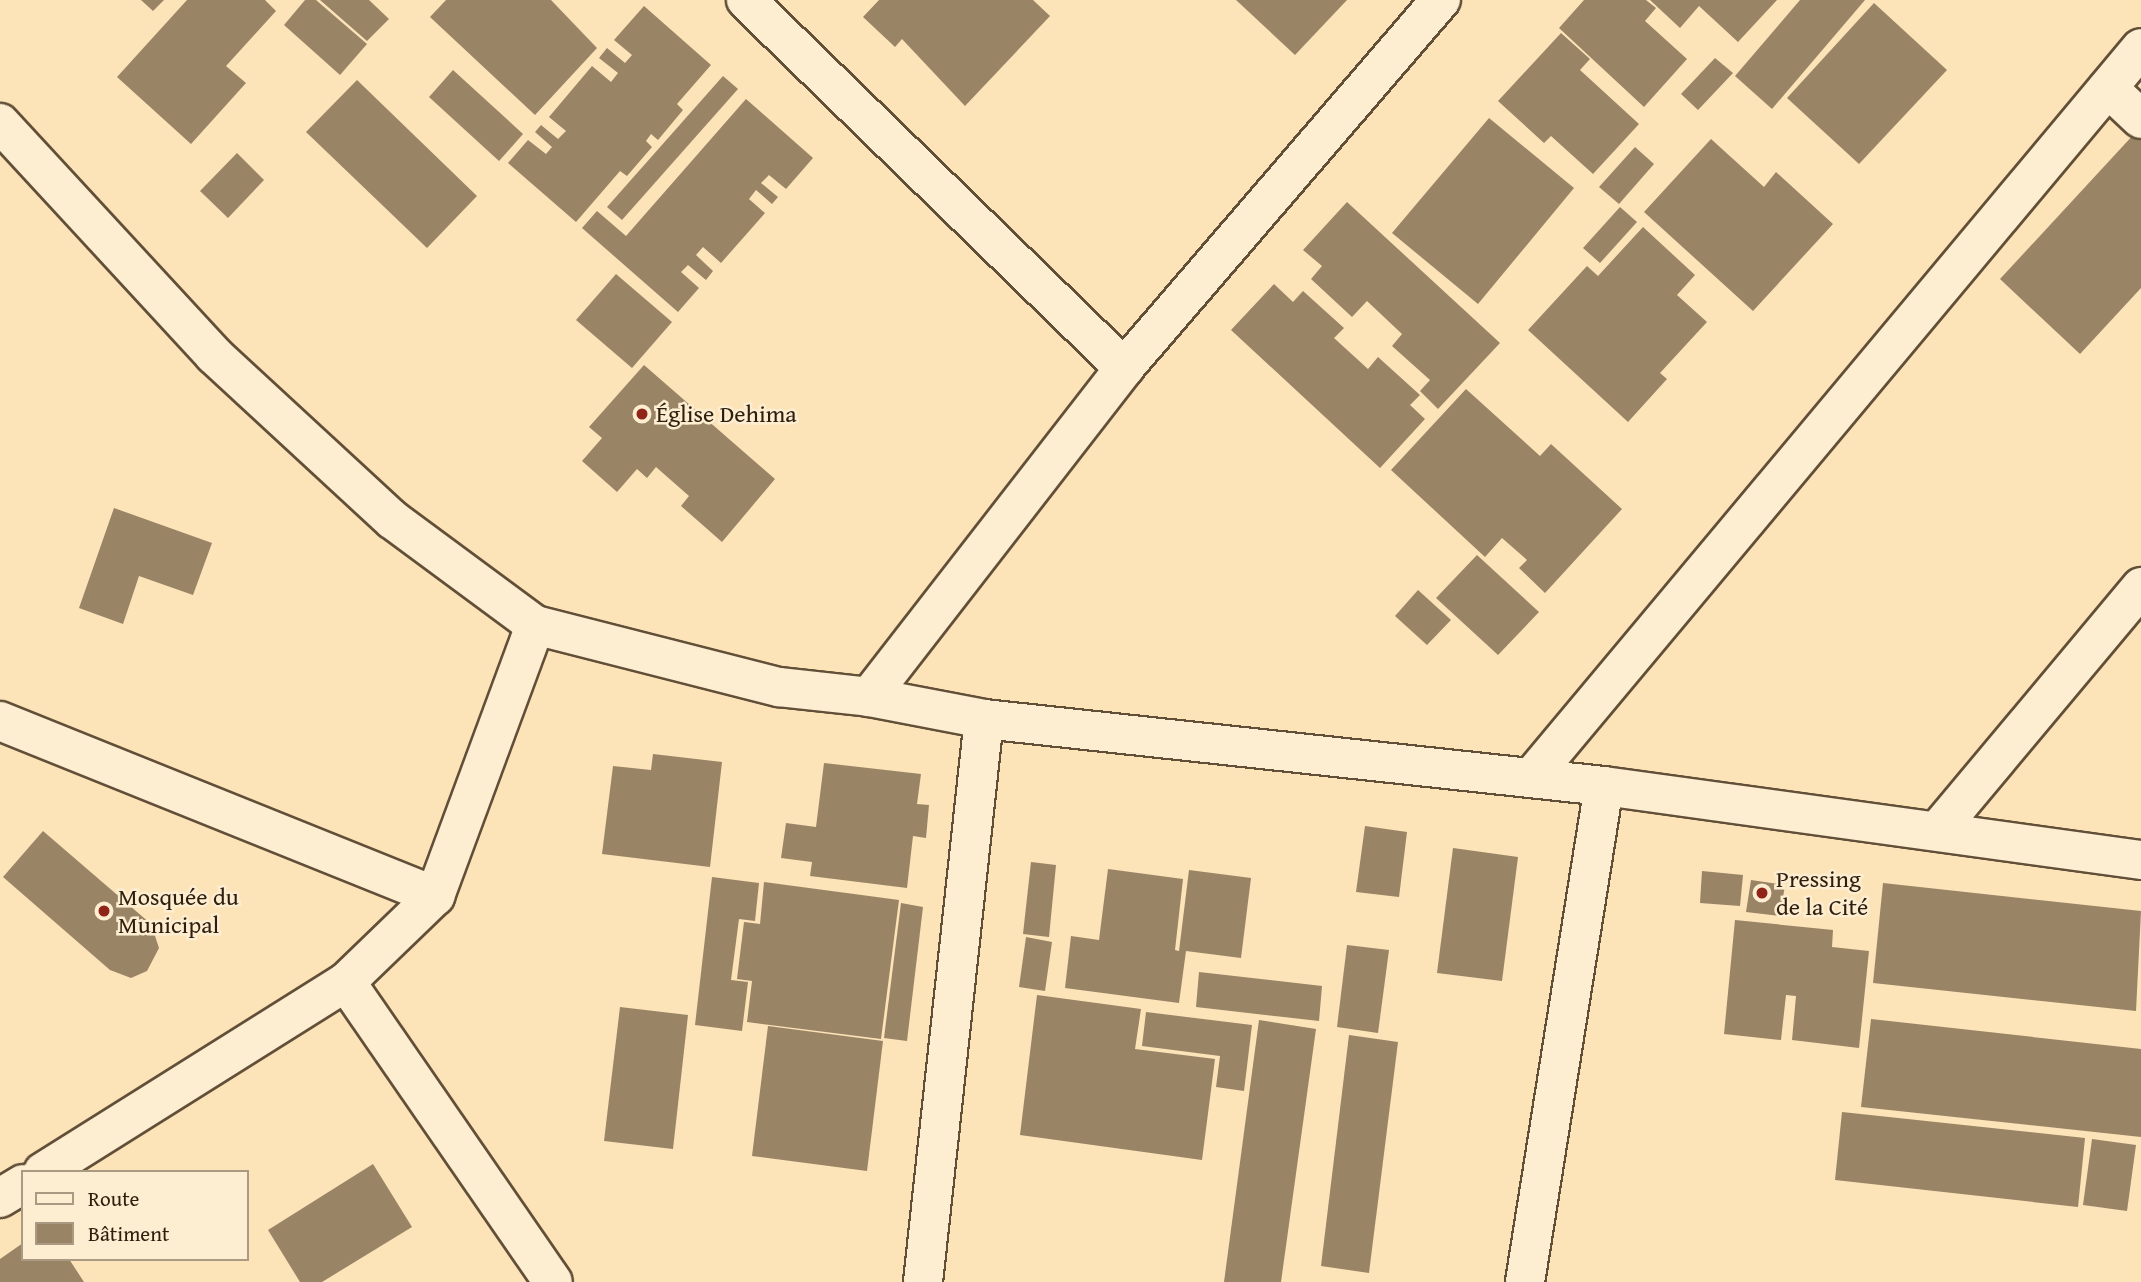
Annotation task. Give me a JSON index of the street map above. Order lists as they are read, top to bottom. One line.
{"places":["Église Dehima","Pressing de la Cité","Mosquée du Municipal"],"legend":["Route","Bâtiment"]}
